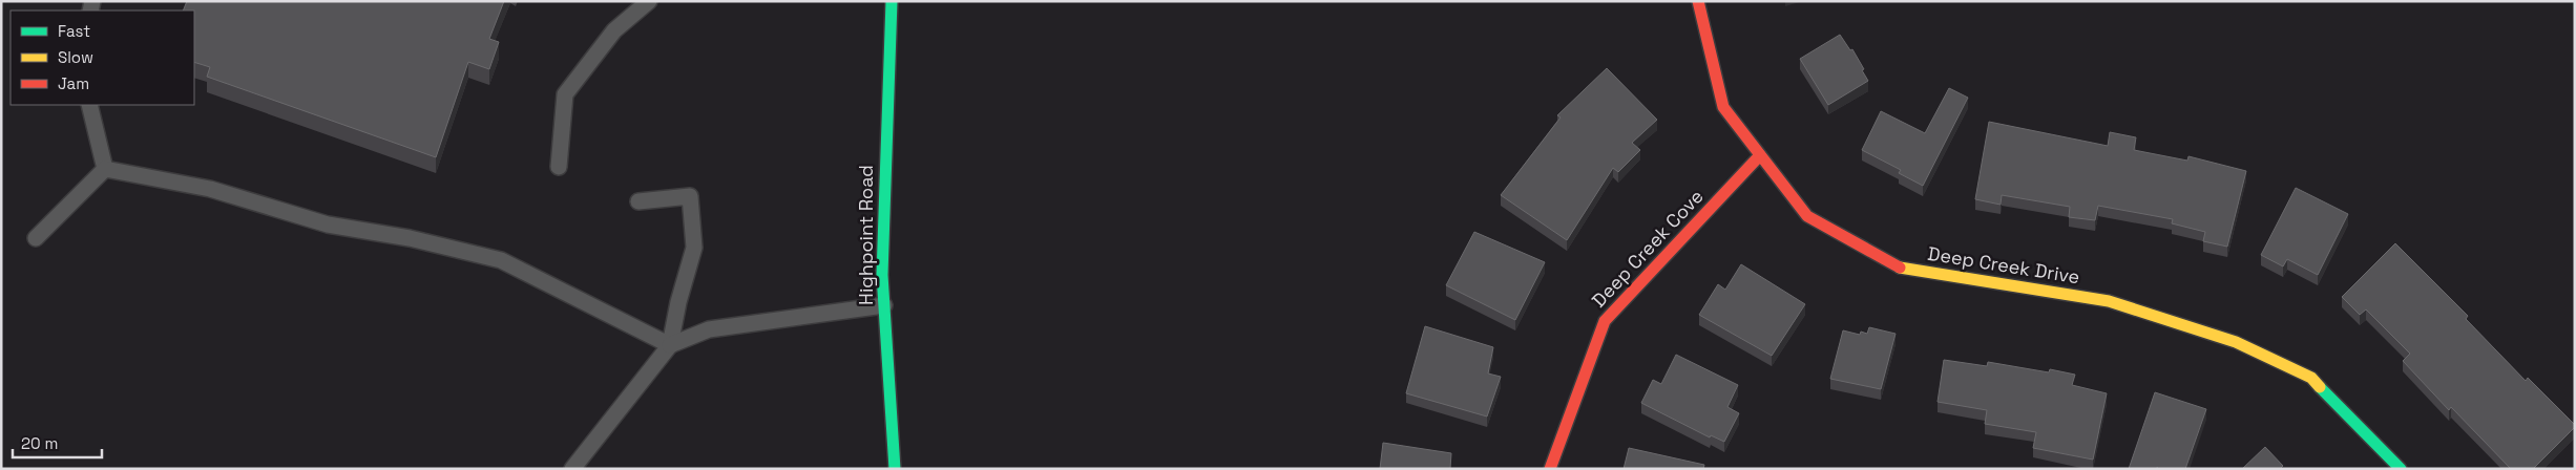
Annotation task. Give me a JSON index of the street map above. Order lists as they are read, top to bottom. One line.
{"streets":{"street":["Highpoint Road","Deep Creek Cove","Deep Creek Drive"]},"crossings":[["Deep Creek Cove","Deep Creek Drive"]],"legend":["Fast","Slow","Jam"],"scale_bar":"20 m"}
